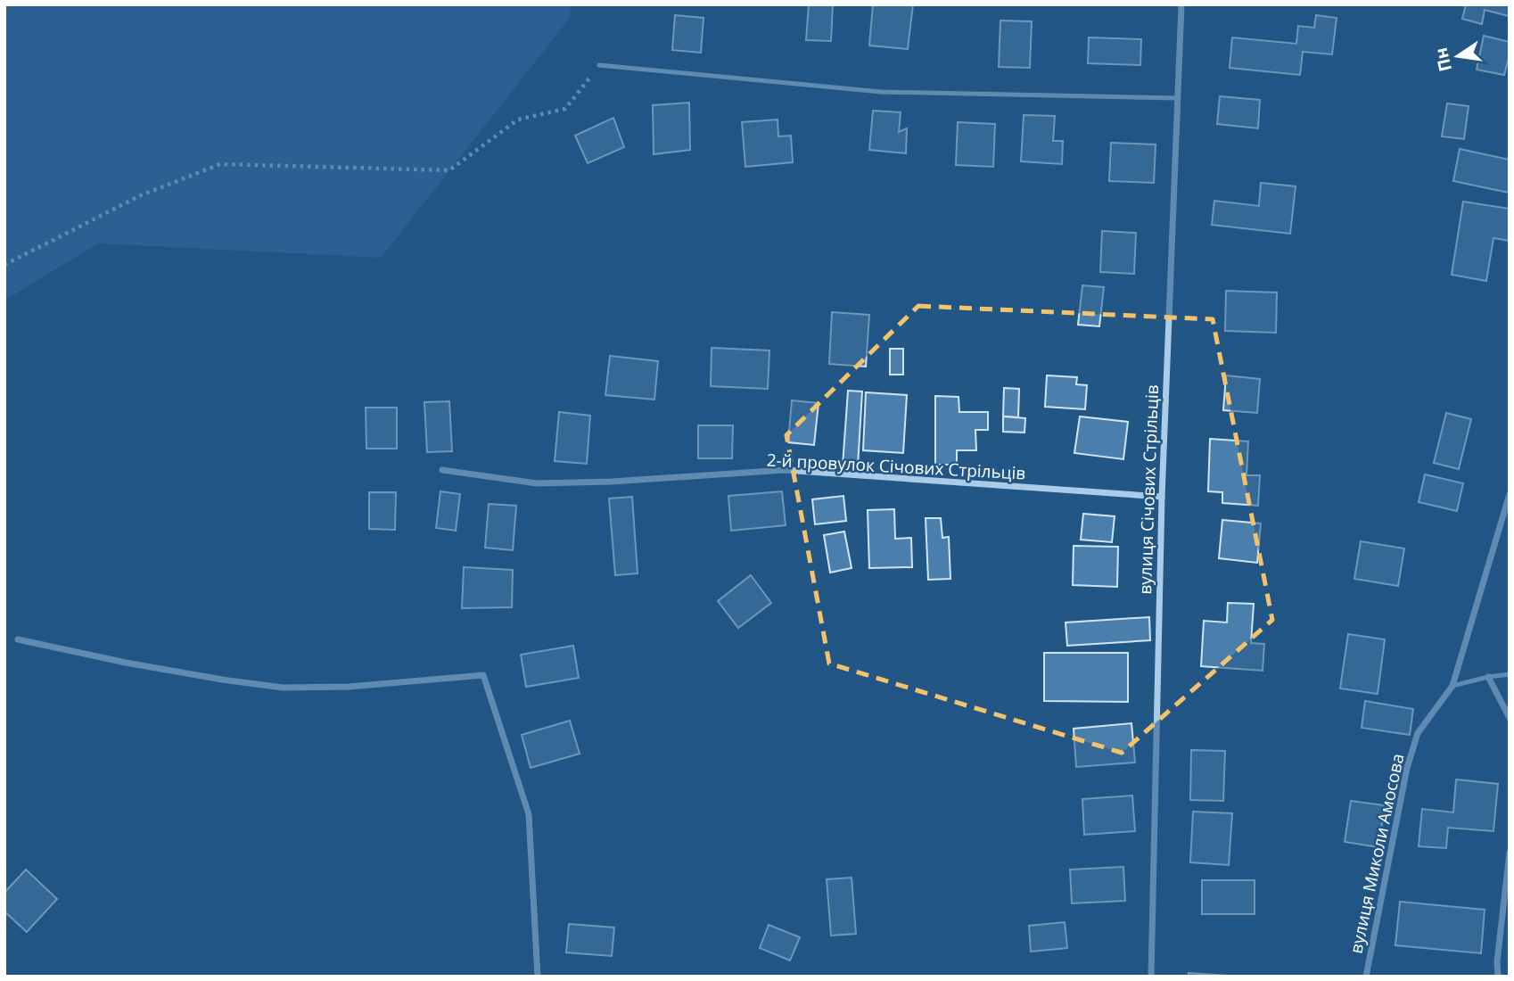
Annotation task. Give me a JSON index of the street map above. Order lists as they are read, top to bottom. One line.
{"streets":{"street":["2-й провулок Січових Стрільців","вулиця Січових Стрільців","вулиця Миколи Амосова"]},"crossings":[["2-й провулок Січових Стрільців","вулиця Січових Стрільців"]],"north":"left"}
